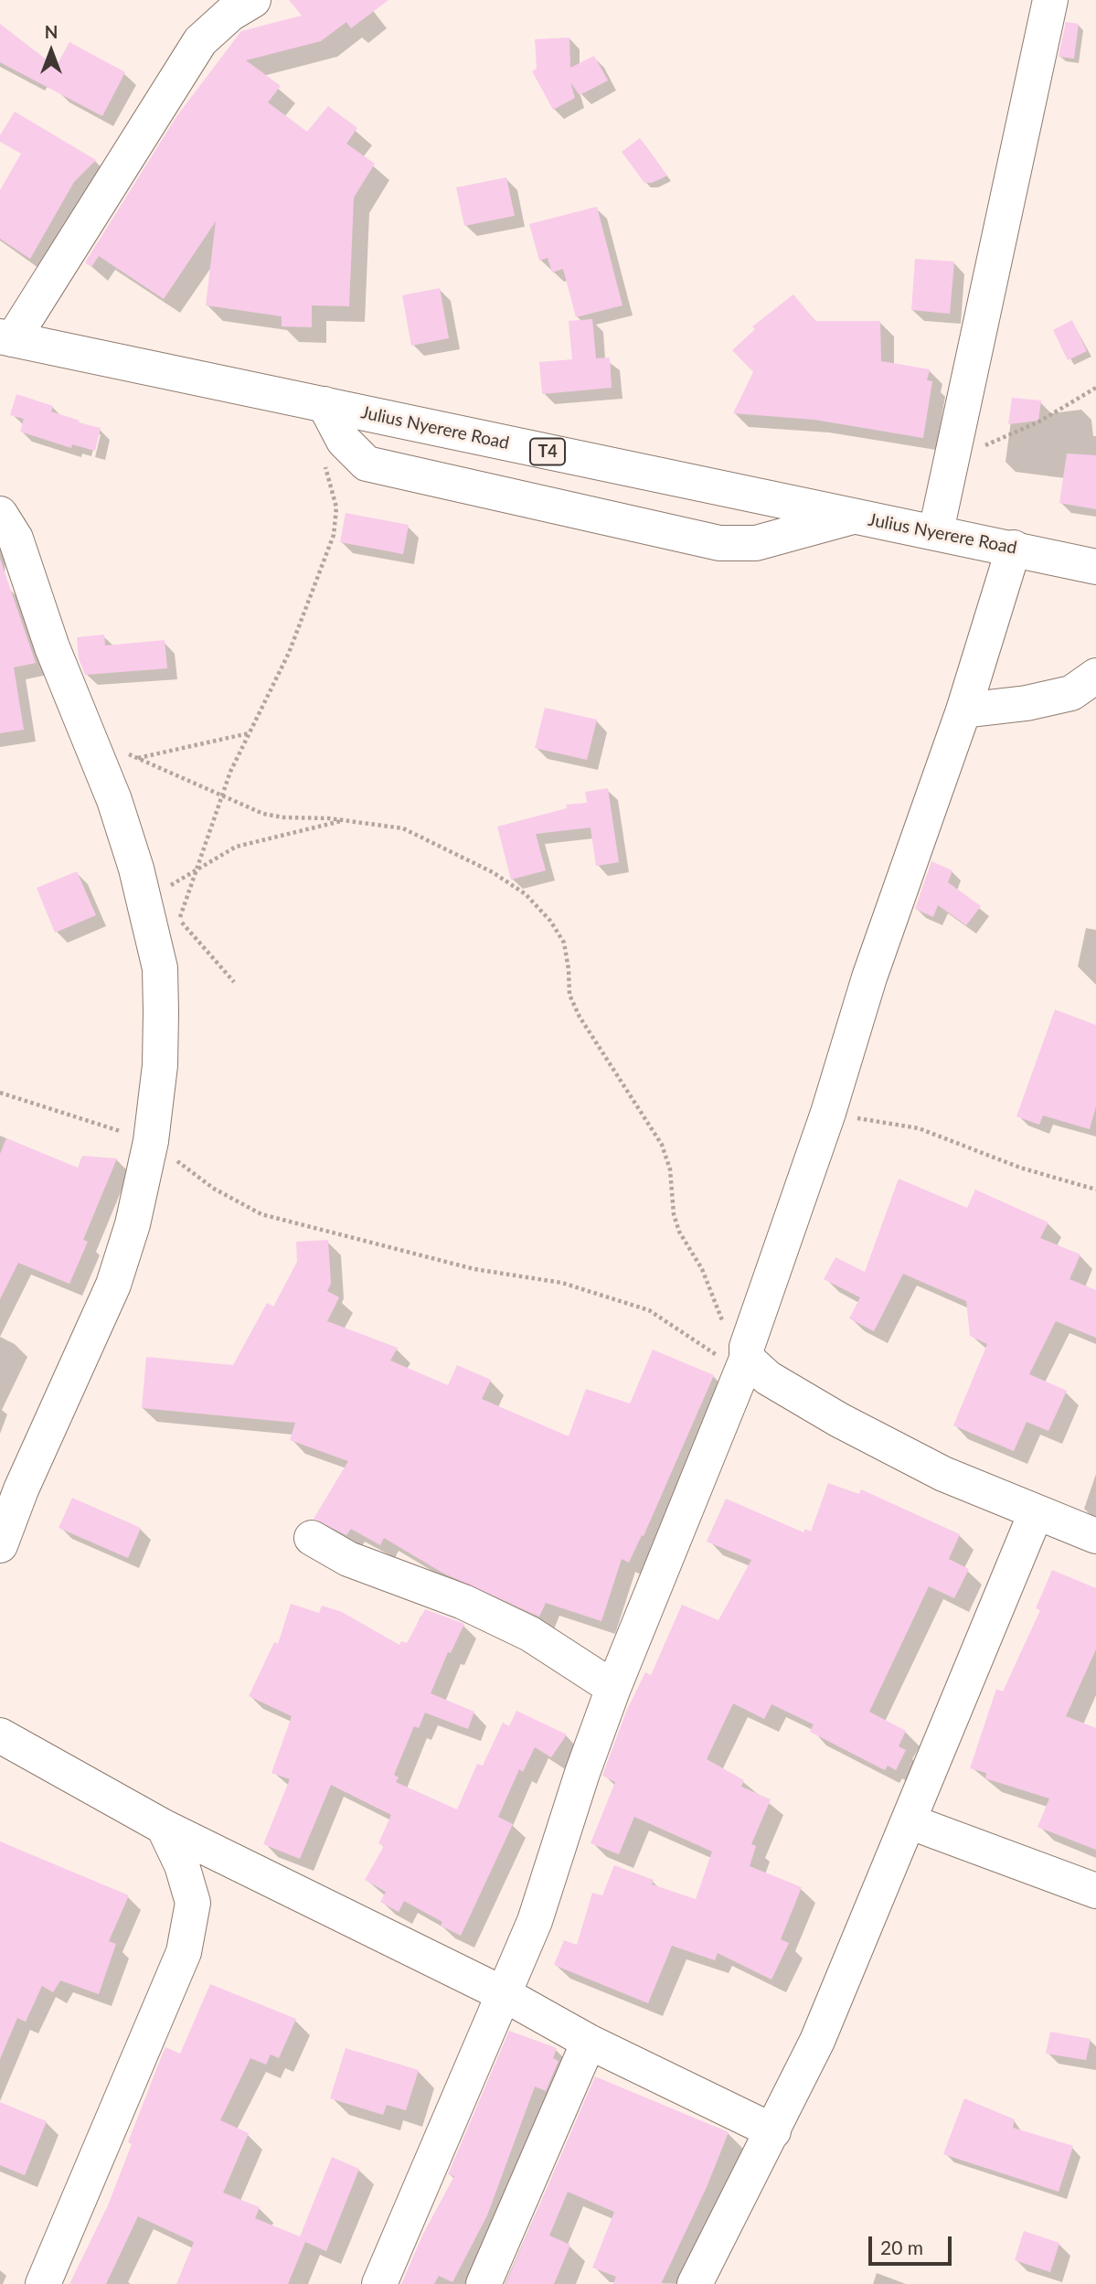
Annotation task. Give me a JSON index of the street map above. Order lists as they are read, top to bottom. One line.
{"streets":{"main road":["Julius Nyerere Road","T4"]},"scale_bar":"20 m","north":"top"}
